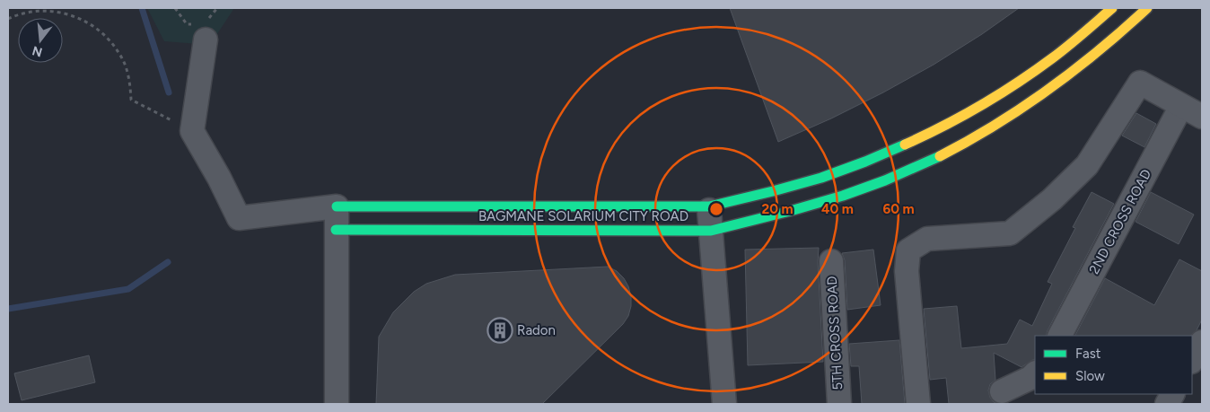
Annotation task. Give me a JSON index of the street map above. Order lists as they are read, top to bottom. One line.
{"streets":{"street":["BAGMANE SOLARIUM CITY ROAD","2ND CROSS ROAD","5TH CROSS ROAD"]},"places":{"building":["Radon"]},"legend":["Fast","Slow"],"north":"bottom","rings":["20 m","40 m","60 m"]}
